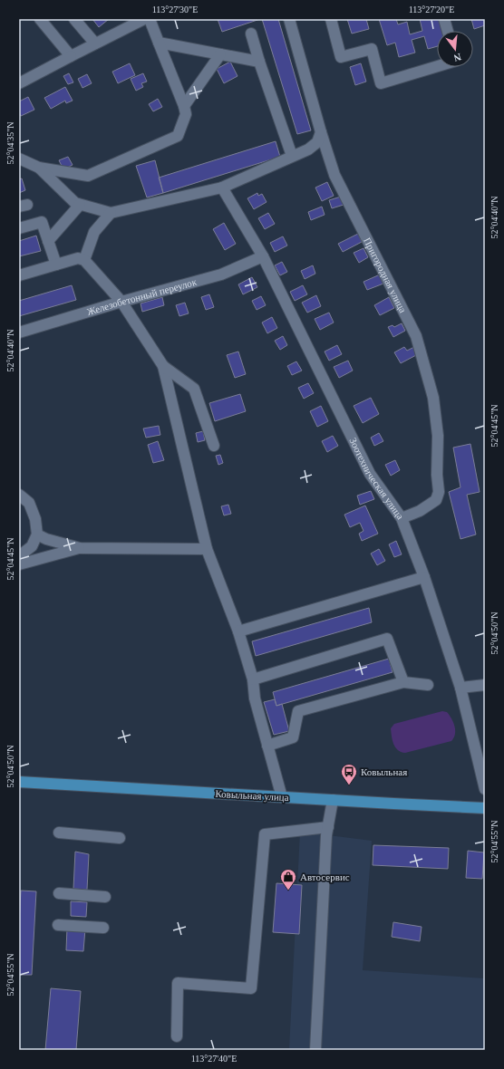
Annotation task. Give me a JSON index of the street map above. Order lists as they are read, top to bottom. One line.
{"streets":{"main road":["Ковыльная улица"],"street":["Пригородная улица","Железобетонный переулок","Зоотехническая улица"]},"crossings":[["Пригородная улица","Зоотехническая улица"],["Железобетонный переулок","Зоотехническая улица"]],"places":{"bus stop":["Ковыльная"],"shop":["Автосервис"]},"north":"bottom","coordinates":["113°27'30\"E","113°27'20\"E","52°04'35\"N","52°04'40\"N","52°04'45\"N","52°04'50\"N","52°04'55\"N","113°27'40\"E"]}
